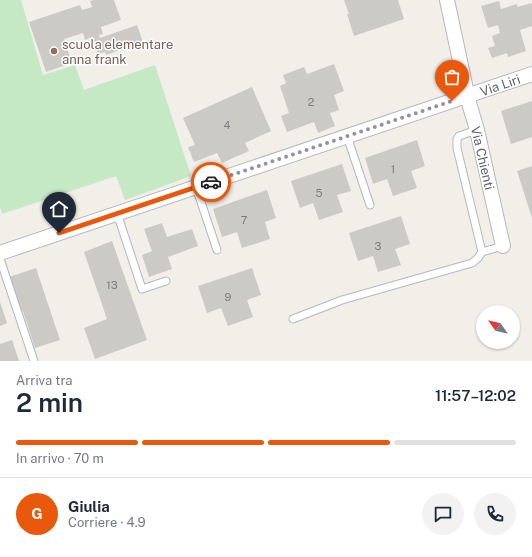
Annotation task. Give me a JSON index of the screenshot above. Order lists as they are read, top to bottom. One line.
{"streets":{"street":["Via Liri","Via Chienti"]},"crossings":[["Via Liri","Via Chienti"]],"places":["scuola elementare anna frank"],"house_numbers":["2","4","1","5","7","3","13","9"],"north":"top left","page":{"heading":["2 min","Arriva tra","11:57–12:02"],"panel":["Giulia","Corriere · 4.9"],"bar":"In arrivo · 70 m","round":"G"}}
